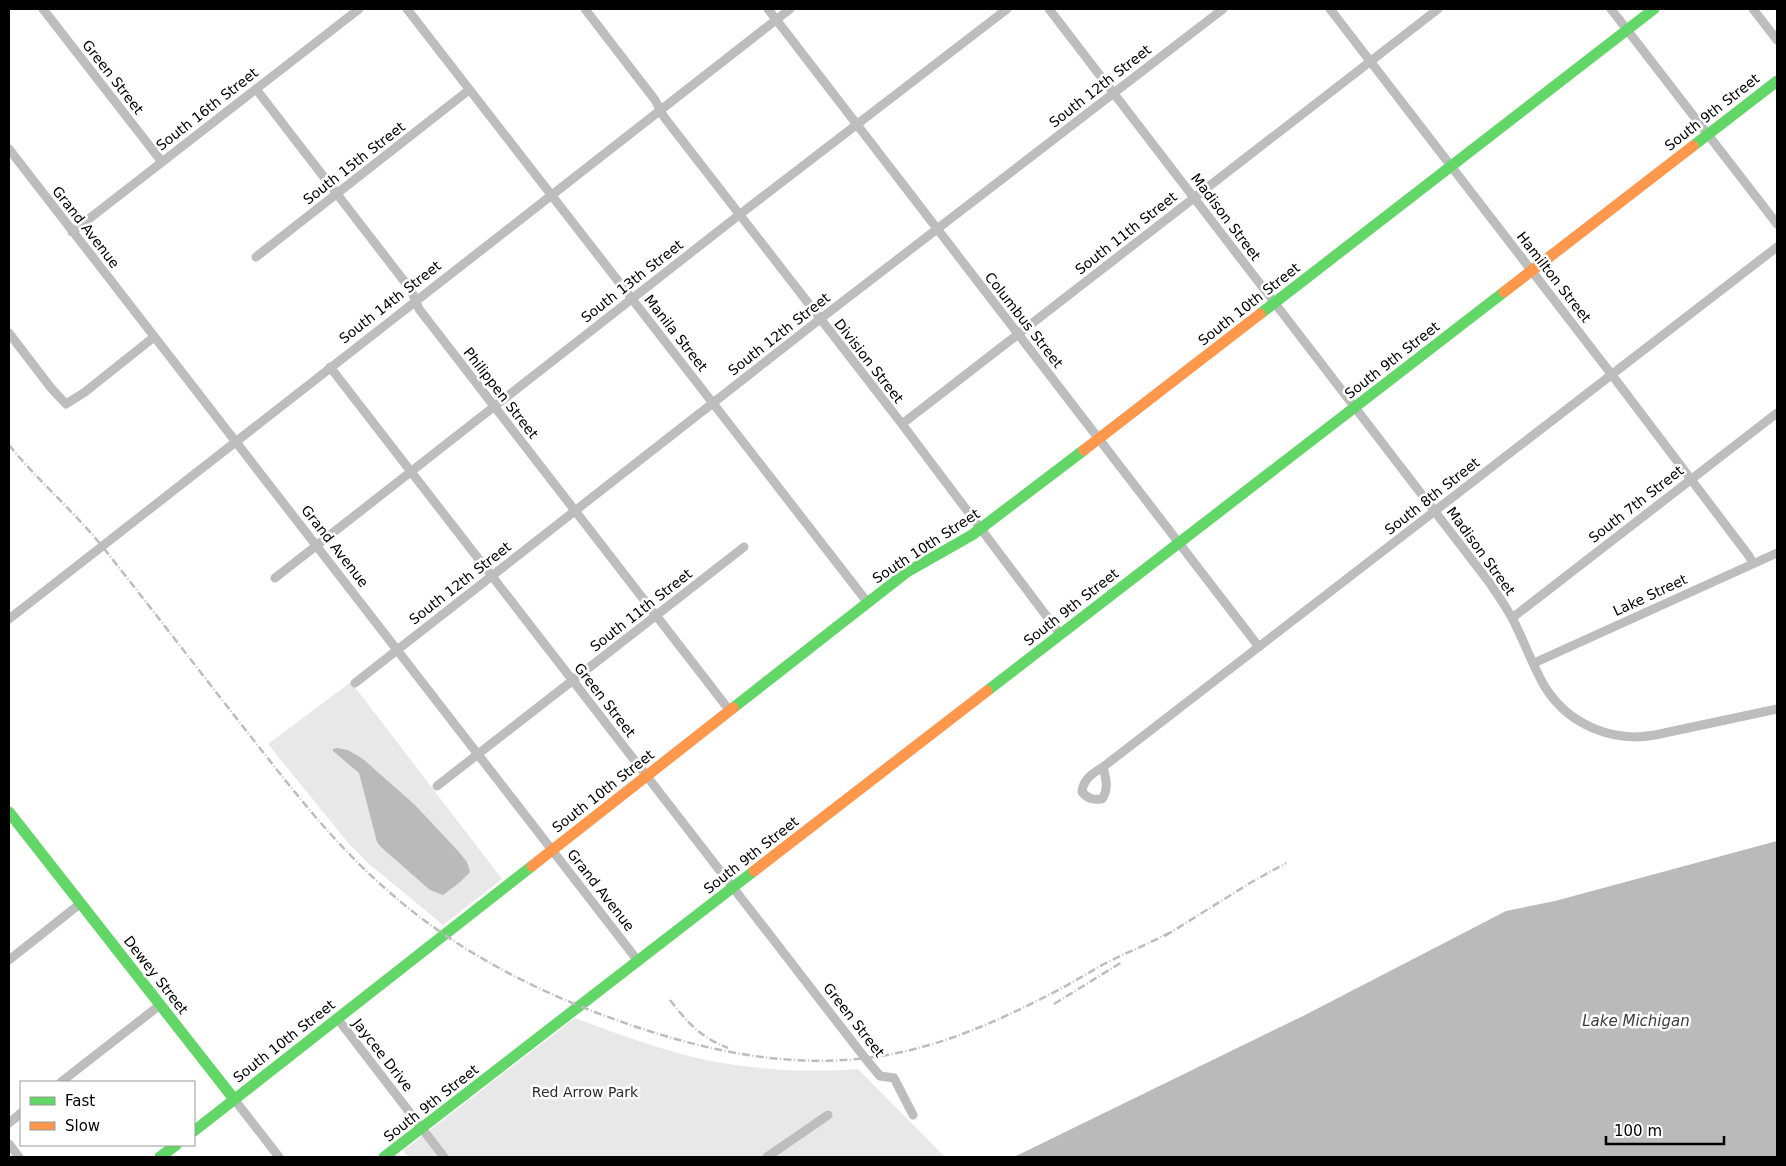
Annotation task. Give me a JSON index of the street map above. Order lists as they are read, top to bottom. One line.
{"streets":{"street":["Green Street","South 12th Street","South 16th Street","South 9th Street","South 15th Street","Madison Street","Grand Avenue","South 11th Street","Hamilton Street","South 13th Street","South 14th Street","South 10th Street","Columbus Street","Manila Street","Division Street","Philippen Street","South 8th Street","South 7th Street","Lake Street","Dewey Street","Jaycee Drive"]},"crossings":[["Green Street","South 12th Street"],["Green Street","South 16th Street"],["Green Street","South 9th Street"],["Green Street","South 11th Street"],["Green Street","South 13th Street"],["Green Street","South 14th Street"],["Green Street","South 10th Street"],["South 12th Street","Madison Street"],["South 12th Street","Grand Avenue"],["South 12th Street","Columbus Street"],["South 12th Street","Manila Street"],["South 12th Street","Division Street"],["South 12th Street","Philippen Street"],["South 16th Street","Grand Avenue"],["South 16th Street","Philippen Street"],["South 9th Street","Madison Street"],["South 9th Street","Grand Avenue"],["South 9th Street","Hamilton Street"],["South 9th Street","Columbus Street"],["South 9th Street","Division Street"],["South 9th Street","Jaycee Drive"],["South 15th Street","Manila Street"],["South 15th Street","Philippen Street"],["Madison Street","South 11th Street"],["Madison Street","South 10th Street"],["Madison Street","South 8th Street"],["Madison Street","South 7th Street"],["Madison Street","Lake Street"],["Grand Avenue","South 11th Street"],["Grand Avenue","South 13th Street"],["Grand Avenue","South 14th Street"],["Grand Avenue","South 10th Street"],["South 11th Street","Hamilton Street"],["South 11th Street","Columbus Street"],["South 11th Street","Division Street"],["South 11th Street","Philippen Street"],["Hamilton Street","South 10th Street"],["Hamilton Street","South 8th Street"],["Hamilton Street","South 7th Street"],["Hamilton Street","Lake Street"],["South 13th Street","Columbus Street"],["South 13th Street","Manila Street"],["South 13th Street","Division Street"],["South 13th Street","Philippen Street"],["South 14th Street","Columbus Street"],["South 14th Street","Manila Street"],["South 14th Street","Division Street"],["South 14th Street","Philippen Street"],["South 10th Street","Columbus Street"],["South 10th Street","Manila Street"],["South 10th Street","Division Street"],["South 10th Street","Philippen Street"],["South 10th Street","Dewey Street"],["South 10th Street","Jaycee Drive"],["Columbus Street","South 8th Street"]],"water":["Lake Michigan"],"parks":["Red Arrow Park"],"legend":["Fast","Slow"],"scale_bar":"100 m"}
